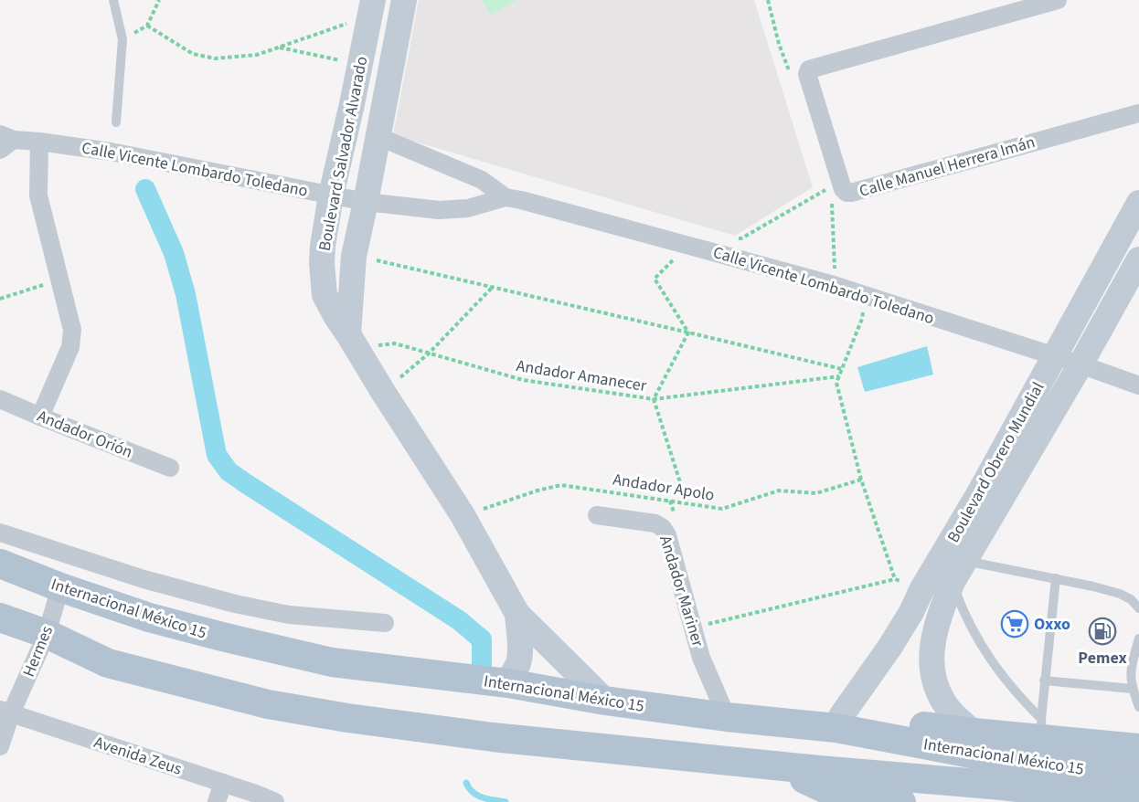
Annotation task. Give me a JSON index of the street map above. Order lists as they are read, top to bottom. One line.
{"streets":{"main road":["Internacional México 15"],"street":["Boulevard Salvador Alvarado","Calle Manuel Herrera Imán","Calle Vicente Lombardo Toledano","Andador Orión","Boulevard Obrero Mundial","Andador Mariner","Hermes","Avenida Zeus"],"path":["Andador Amanecer","Andador Apolo"]},"crossings":[["Boulevard Salvador Alvarado","Calle Vicente Lombardo Toledano"],["Boulevard Salvador Alvarado","Andador Amanecer"],["Boulevard Salvador Alvarado","Andador Apolo"],["Boulevard Salvador Alvarado","Internacional México 15"],["Calle Vicente Lombardo Toledano","Boulevard Obrero Mundial"],["Andador Mariner","Internacional México 15"],["Internacional México 15","Hermes"],["Hermes","Avenida Zeus"]],"places":{"supermarket":["Oxxo"],"fuel station":["Pemex"]}}
